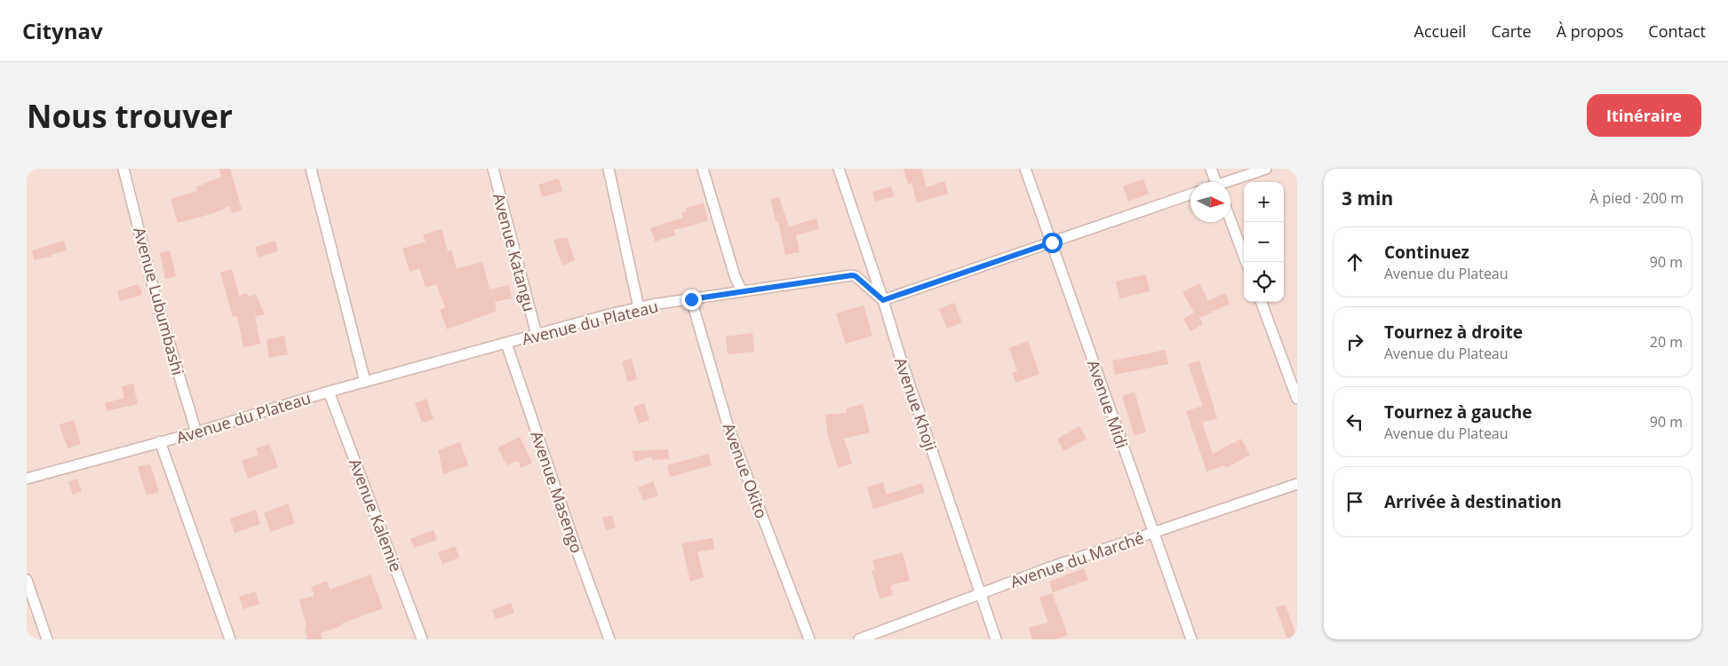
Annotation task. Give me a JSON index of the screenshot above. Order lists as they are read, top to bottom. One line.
{"streets":{"street":["Avenue Katangu","Avenue Lubumbashi","Avenue du Plateau","Avenue Khoji","Avenue Midi","Avenue Okito","Avenue Masengo","Avenue Kalemie","Avenue du Marché"]},"crossings":[["Avenue Katangu","Avenue du Plateau"],["Avenue Lubumbashi","Avenue du Plateau"],["Avenue du Plateau","Avenue Khoji"],["Avenue du Plateau","Avenue Okito"],["Avenue du Plateau","Avenue Masengo"],["Avenue du Plateau","Avenue Kalemie"],["Avenue Khoji","Avenue du Marché"],["Avenue Midi","Avenue du Marché"]],"north":"right","page":{"header":"Citynav","nav":["Accueil","Carte","À propos","Contact"],"buttons":"Itinéraire","title":"Nous trouver","heading":["3 min","À pied · 200 m"],"map_buttons":["+","−"],"list":[["Continuez","Avenue du Plateau","90 m"],["Tournez à droite","Avenue du Plateau","20 m"],["Tournez à gauche","Avenue du Plateau","90 m"],"Arrivée à destination"]}}
